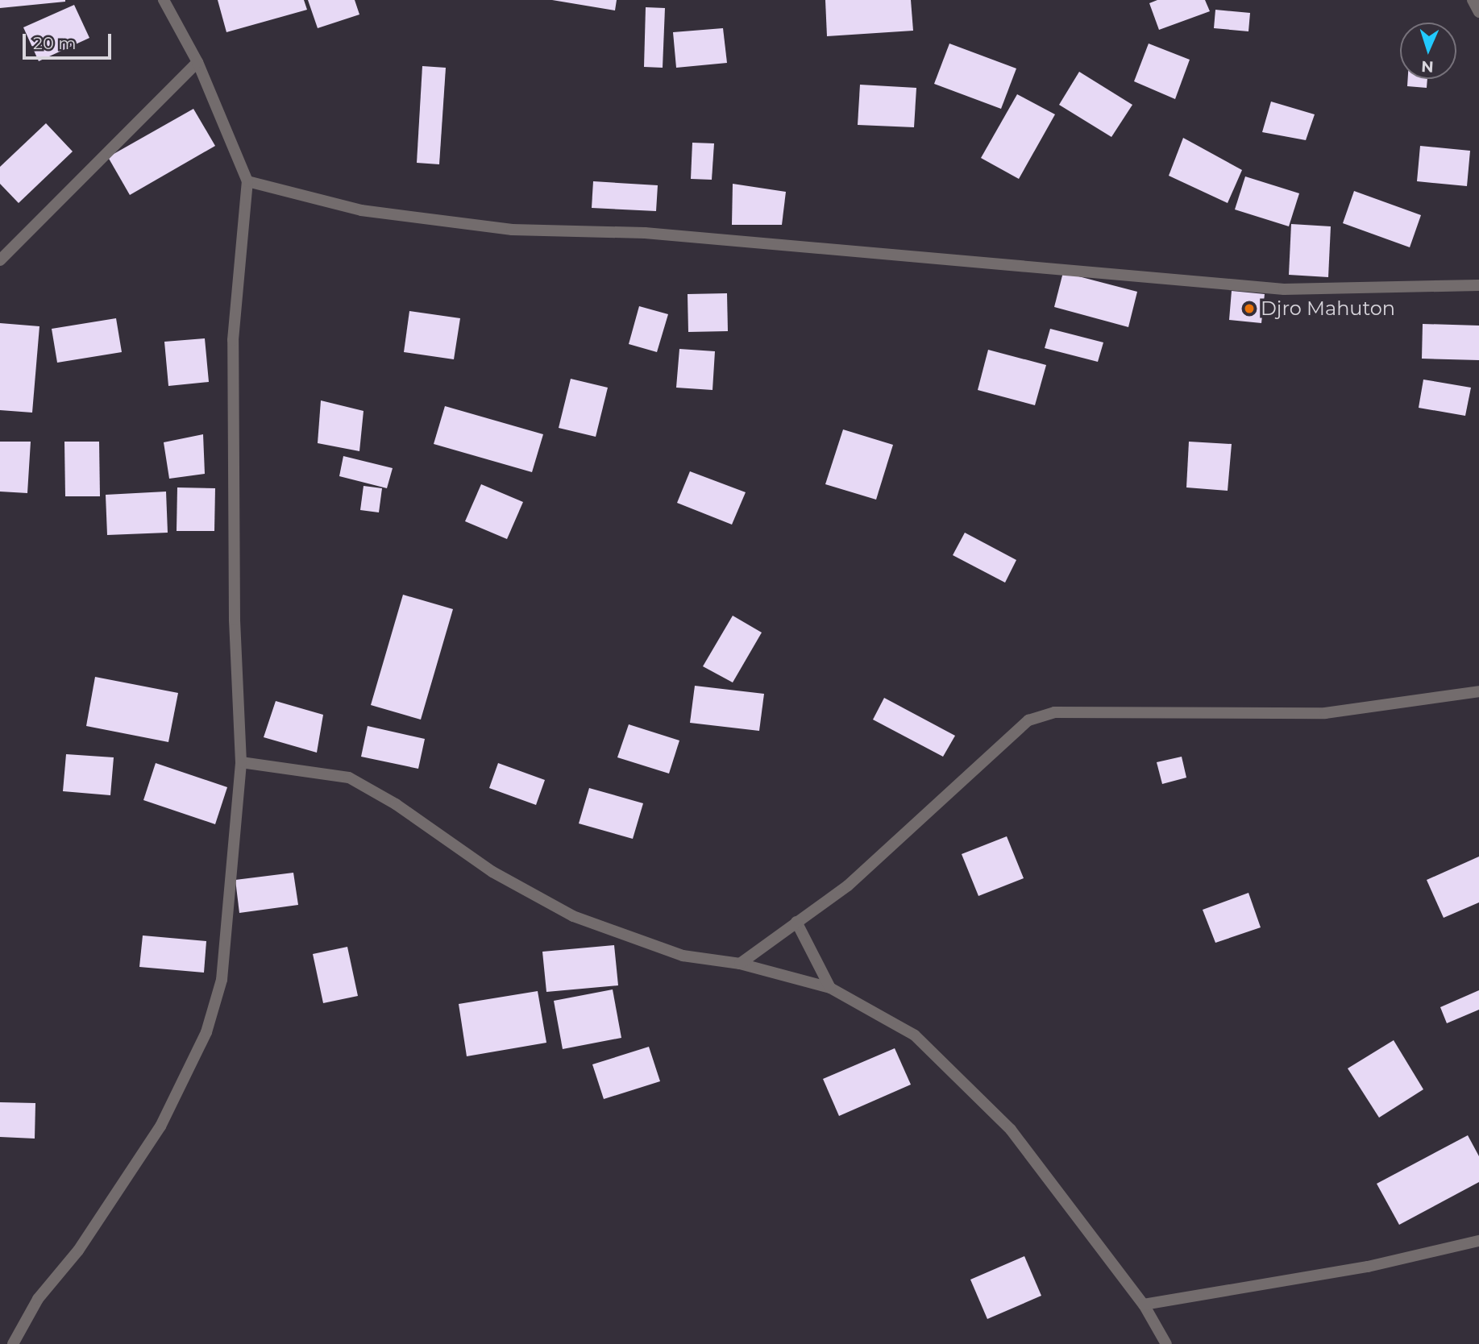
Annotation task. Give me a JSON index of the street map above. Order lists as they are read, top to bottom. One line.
{"places":["Djro Mahuton"],"scale_bar":"20 m","north":"bottom"}
